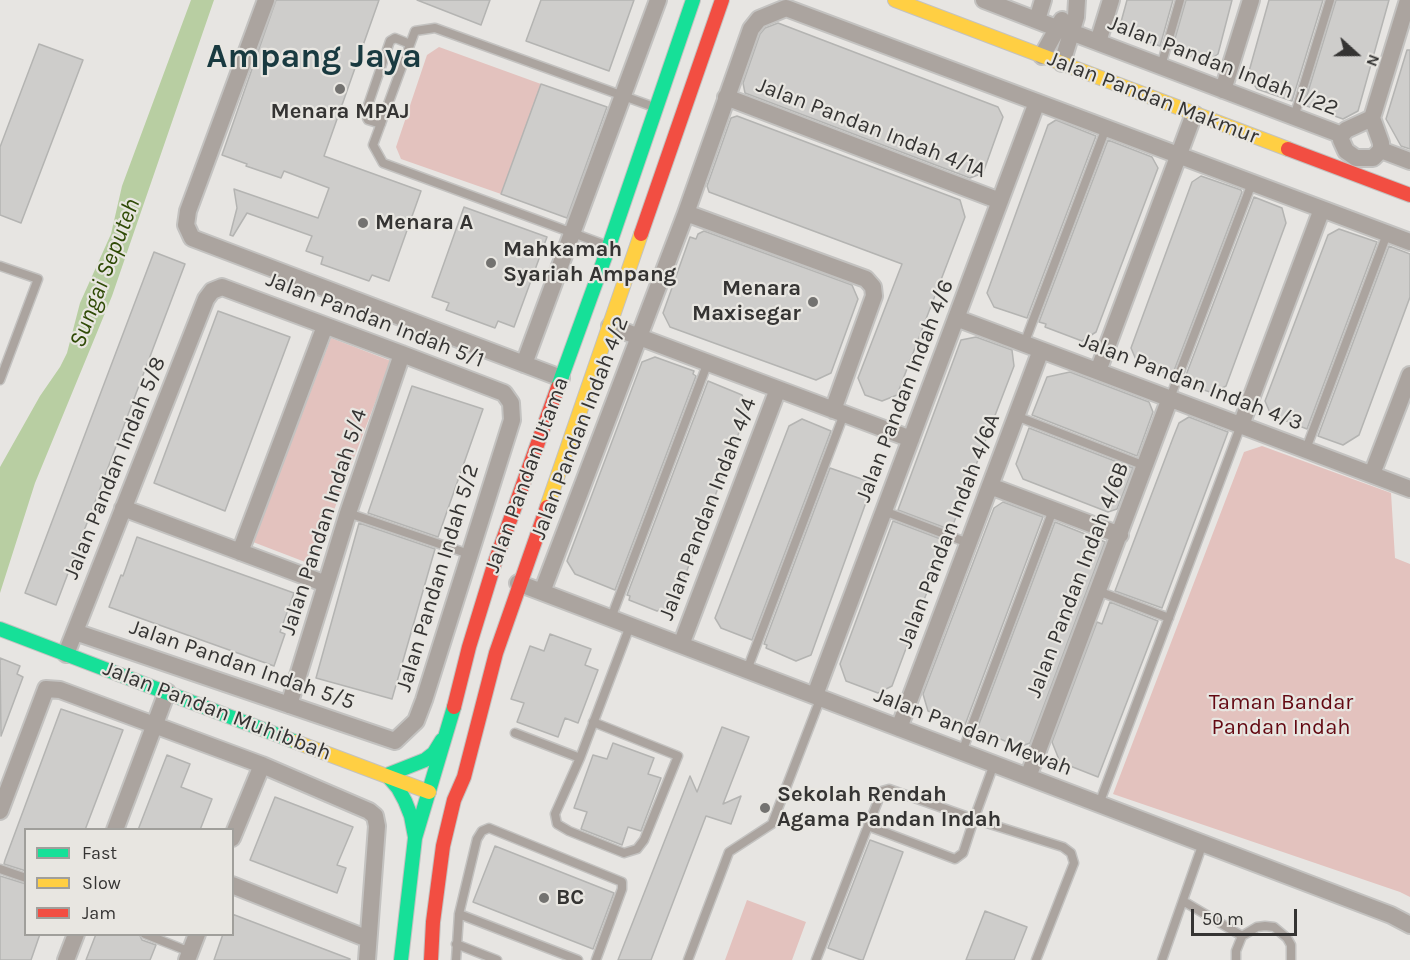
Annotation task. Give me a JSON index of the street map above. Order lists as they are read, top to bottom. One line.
{"streets":{"main road":["Jalan Pandan Makmur","Jalan Pandan Utama","Jalan Pandan Muhibbah"],"street":["Jalan Pandan Indah 1/22","Jalan Pandan Indah 4/1A","Jalan Pandan Indah 5/1","Jalan Pandan Indah 4/3","Jalan Pandan Indah 4/6","Jalan Pandan Indah 4/2","Jalan Pandan Indah 5/8","Jalan Pandan Indah 4/4","Jalan Pandan Indah 5/4","Jalan Pandan Indah 4/6A","Jalan Pandan Indah 5/2","Jalan Pandan Indah 4/6B","Jalan Pandan Indah 5/5","Jalan Pandan Mewah"]},"crossings":[["Jalan Pandan Indah 1/22","Jalan Pandan Makmur"],["Jalan Pandan Indah 4/1A","Jalan Pandan Indah 4/6"],["Jalan Pandan Indah 4/1A","Jalan Pandan Indah 4/2"],["Jalan Pandan Indah 5/1","Jalan Pandan Indah 5/8"],["Jalan Pandan Indah 5/1","Jalan Pandan Indah 5/4"],["Jalan Pandan Indah 5/1","Jalan Pandan Indah 5/2"],["Jalan Pandan Indah 4/3","Jalan Pandan Indah 4/6"],["Jalan Pandan Indah 4/3","Jalan Pandan Indah 4/6A"],["Jalan Pandan Indah 4/3","Jalan Pandan Indah 4/6B"],["Jalan Pandan Indah 4/6","Jalan Pandan Indah 4/2"],["Jalan Pandan Indah 4/6","Jalan Pandan Mewah"],["Jalan Pandan Indah 4/2","Jalan Pandan Mewah"],["Jalan Pandan Indah 5/8","Jalan Pandan Indah 5/5"],["Jalan Pandan Indah 5/8","Jalan Pandan Muhibbah"],["Jalan Pandan Utama","Jalan Pandan Muhibbah"],["Jalan Pandan Utama","Jalan Pandan Mewah"],["Jalan Pandan Indah 4/4","Jalan Pandan Mewah"],["Jalan Pandan Indah 5/4","Jalan Pandan Indah 5/5"],["Jalan Pandan Indah 4/6A","Jalan Pandan Mewah"],["Jalan Pandan Indah 5/2","Jalan Pandan Indah 5/5"],["Jalan Pandan Indah 4/6B","Jalan Pandan Mewah"]],"districts":["Ampang Jaya"],"water":["Sungai Seputeh"],"parks":["Taman Bandar Pandan Indah"],"places":["Menara MPAJ","Menara A","Mahkamah Syariah Ampang","Menara Maxisegar","Sekolah Rendah Agama Pandan Indah","BC"],"legend":["Fast","Slow","Jam"],"scale_bar":"50 m","north":"right"}
